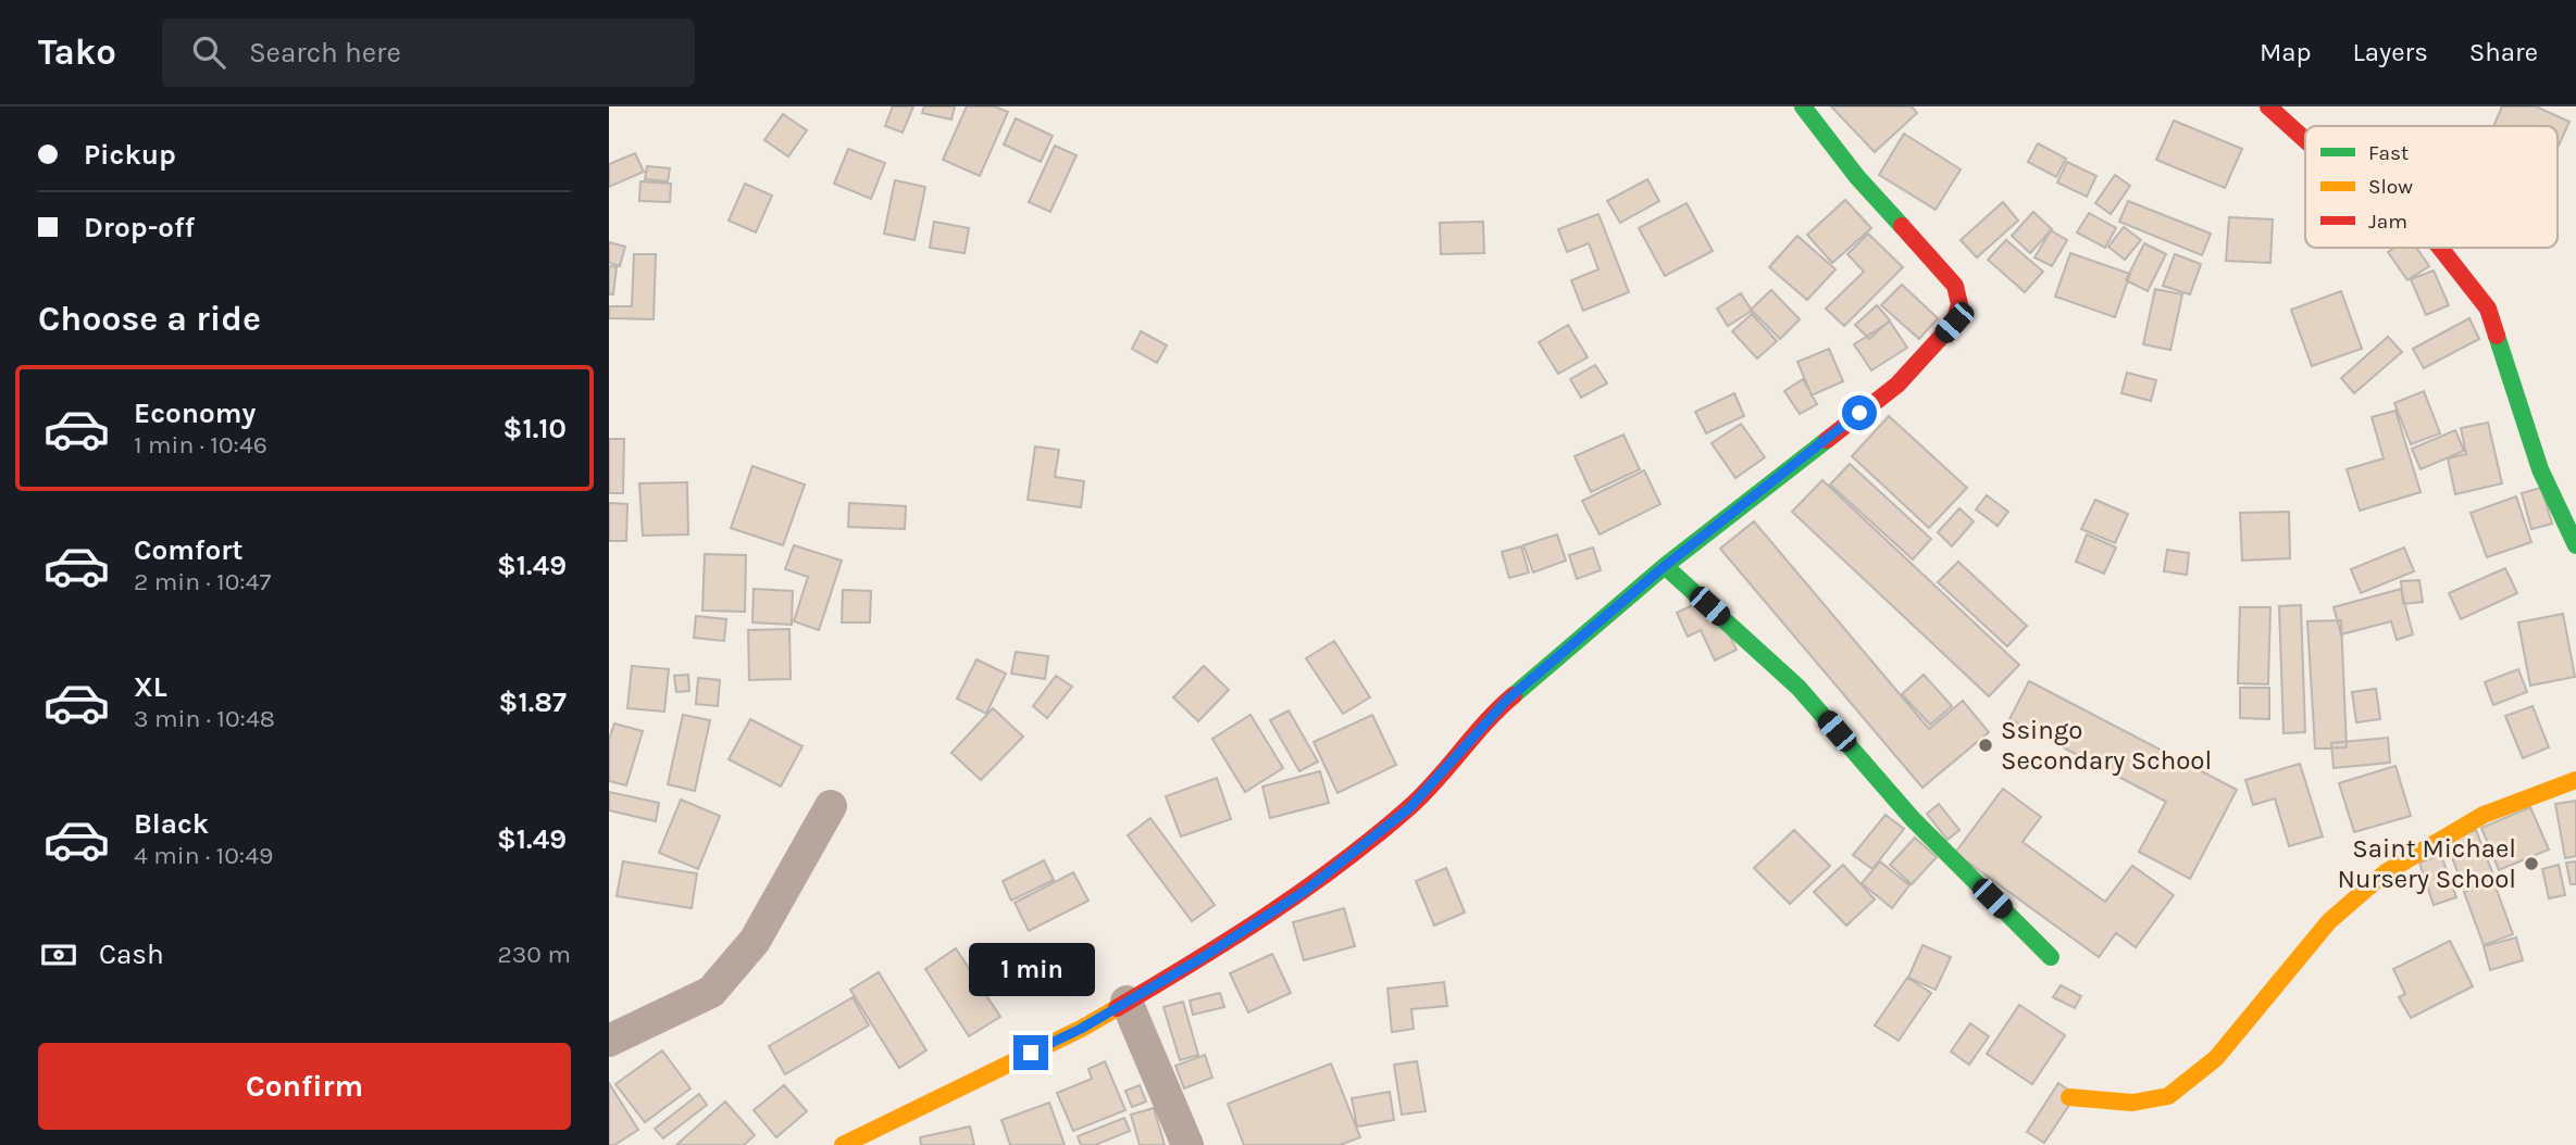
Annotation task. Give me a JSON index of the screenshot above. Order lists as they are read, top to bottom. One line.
{"places":["Ssingo Secondary School","Saint Michael Nursery School"],"legend":["Fast","Slow","Jam"],"page":{"header":"Tako","search":"Search here","nav":["Map","Layers","Share"],"banner":["Pickup","Drop-off"],"heading":"Choose a ride","list":[{"name":"Economy","note":"1 min · 10:46","value":"$1.10"},{"name":"Comfort","note":"2 min · 10:47","value":"$1.49"},{"name":"XL","note":"3 min · 10:48","value":"$1.87"},{"name":"Black","note":"4 min · 10:49","value":"$1.49"}],"pay":["Cash","230 m"],"bubble":"1 min","buttons":"Confirm"}}
